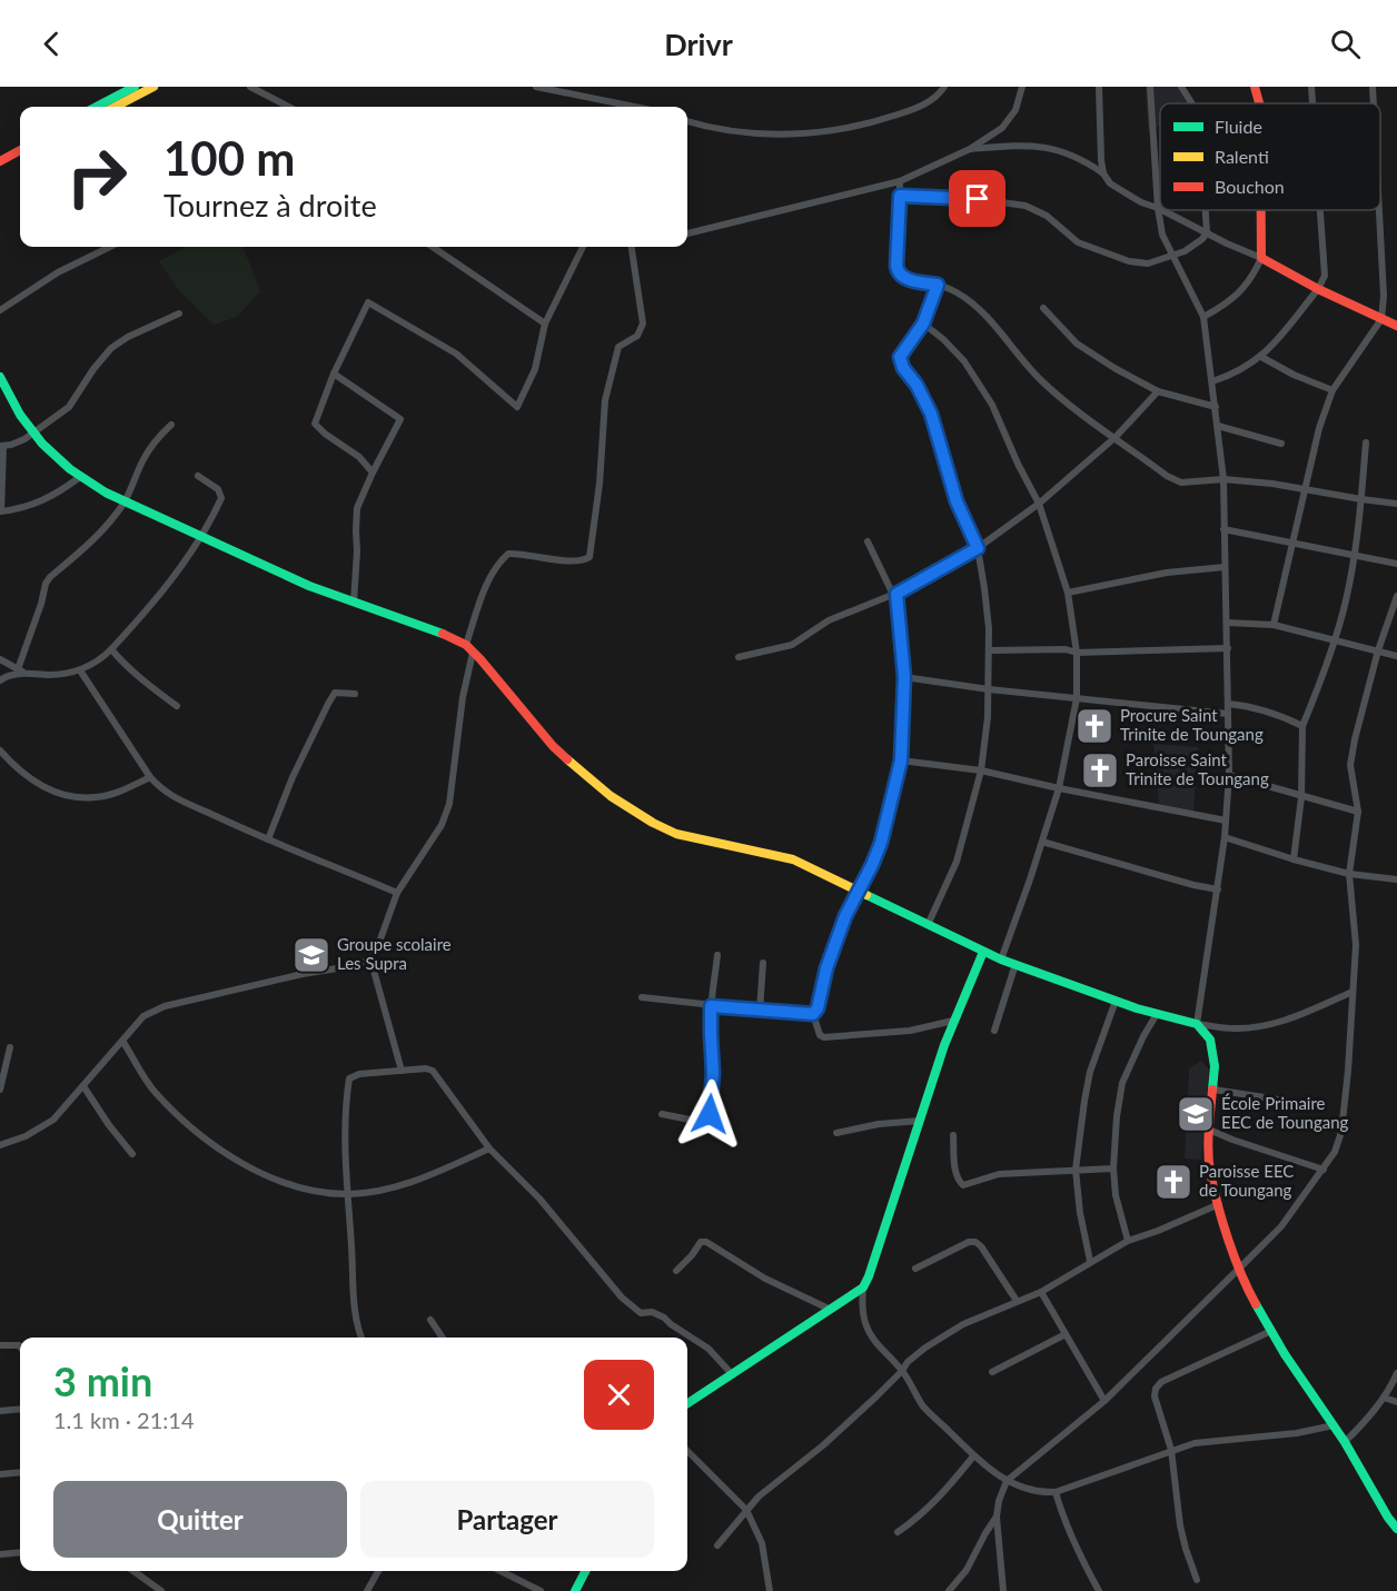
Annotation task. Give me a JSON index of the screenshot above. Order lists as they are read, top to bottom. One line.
{"places":{"church":["Procure Saint Trinite de Toungang","Paroisse Saint Trinite de Toungang","Paroisse EEC de Toungang"],"school or university":["Groupe scolaire Les Supra","École Primaire EEC de Toungang"]},"legend":["Fluide","Ralenti","Bouchon"],"page":{"header":"Drivr","turn":["100 m","Tournez à droite"],"heading":["3 min","1.1 km · 21:14"],"buttons":["Quitter","Partager"]}}
